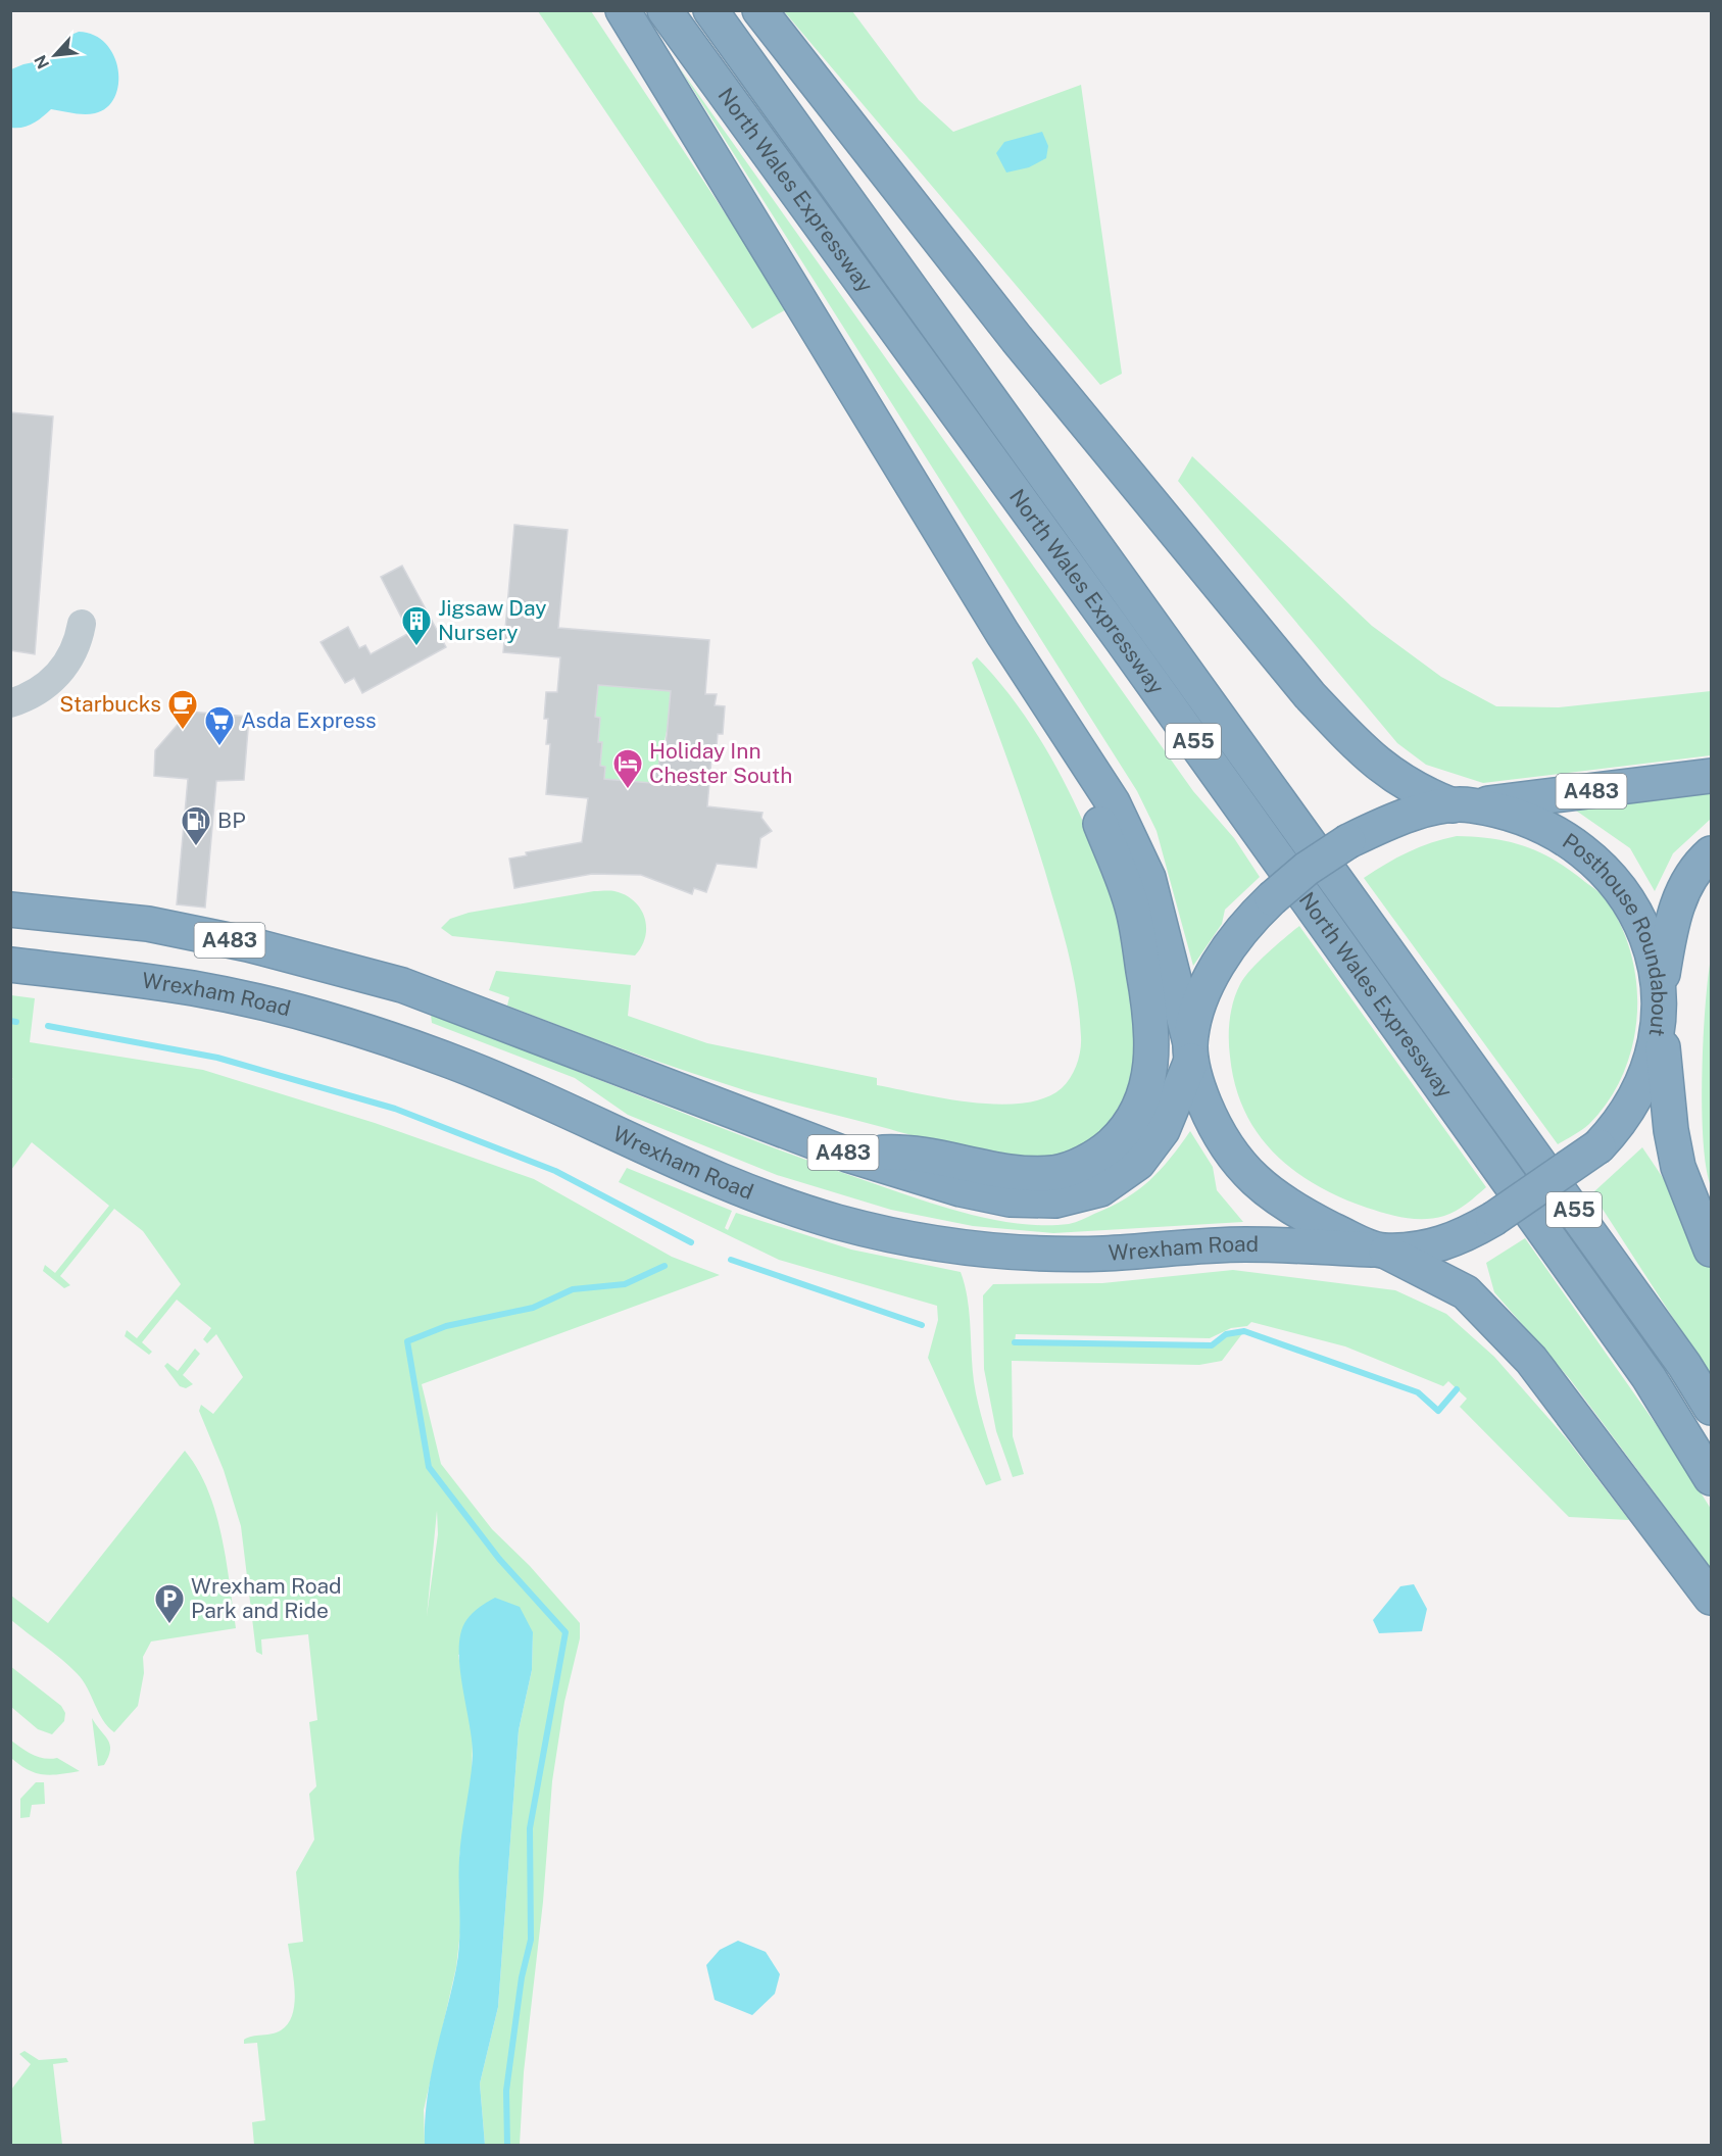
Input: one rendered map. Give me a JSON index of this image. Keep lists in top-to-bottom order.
{
  "streets": {
    "highway": [
      "North Wales Expressway",
      "A55",
      "A483",
      "Posthouse Roundabout",
      "Wrexham Road"
    ]
  },
  "crossings": [
    ["A483", "Posthouse Roundabout"],
    ["Posthouse Roundabout", "Wrexham Road"]
  ],
  "places": {
    "building": ["Jigsaw Day Nursery"],
    "cafe": ["Starbucks"],
    "supermarket": ["Asda Express"],
    "hotel": ["Holiday Inn Chester South"],
    "fuel station": ["BP"],
    "parking": ["Wrexham Road Park and Ride"]
  },
  "north": "bottom left"
}
